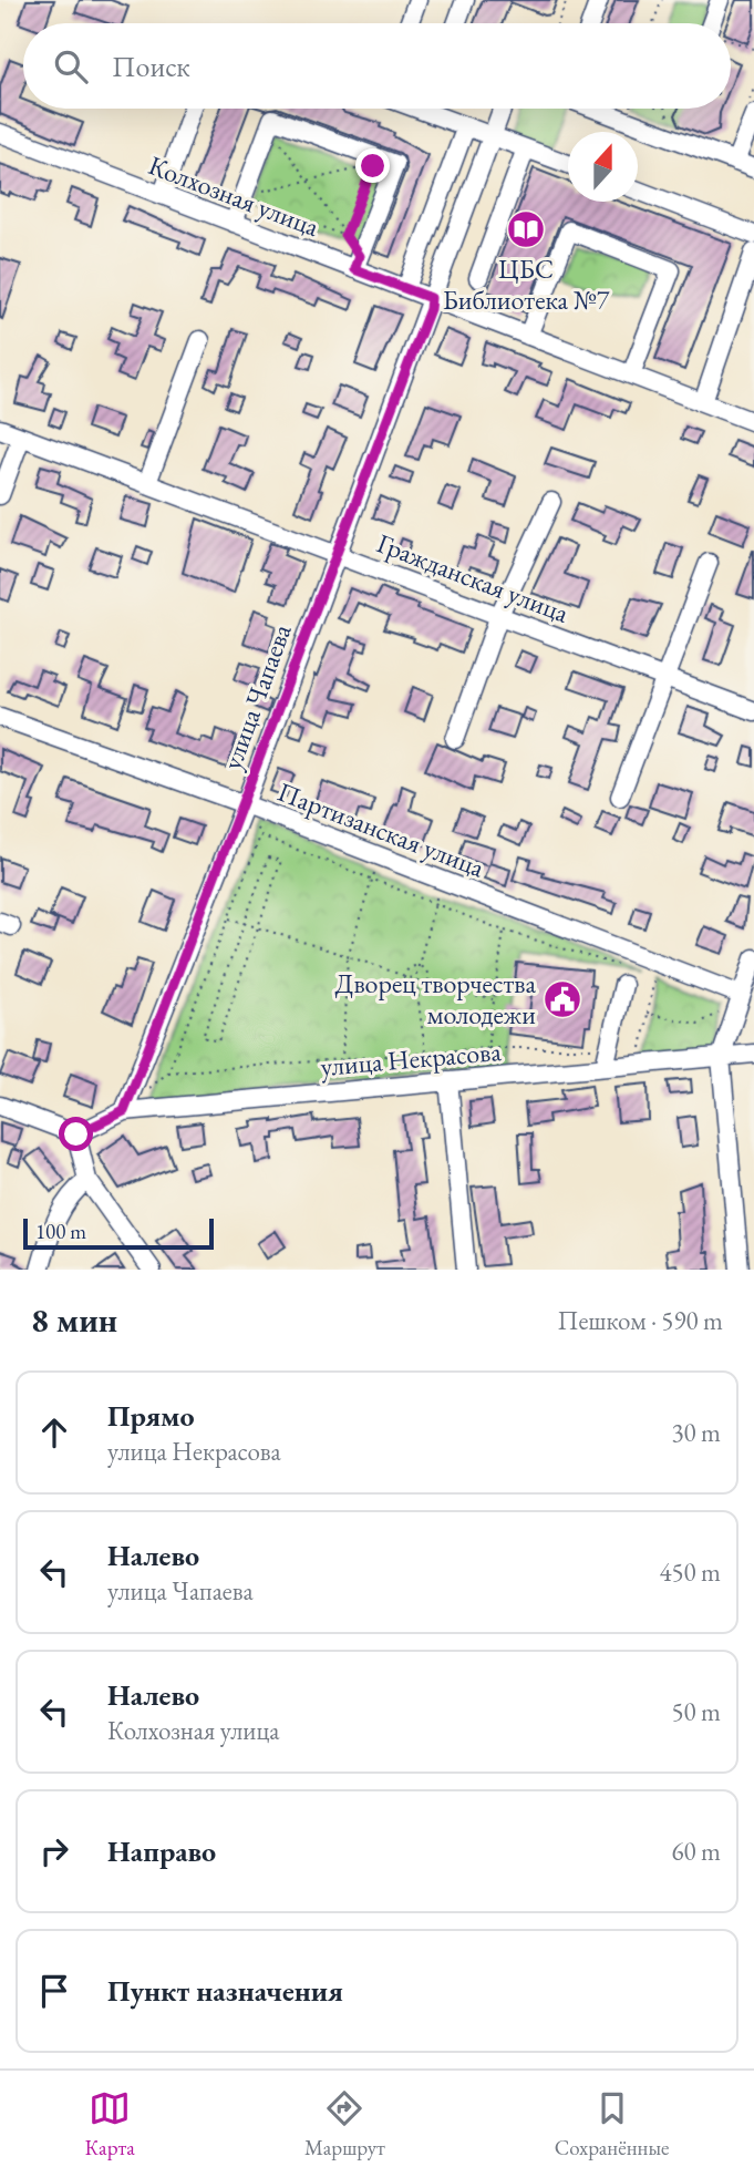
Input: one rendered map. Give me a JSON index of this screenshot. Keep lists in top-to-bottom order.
{
  "streets": {
    "street": [
      "Колхозная улица",
      "Гражданская улица",
      "улица Чапаева",
      "Партизанская улица",
      "улица Некрасова"
    ]
  },
  "crossings": [
    ["Колхозная улица", "улица Чапаева"],
    ["Гражданская улица", "улица Чапаева"],
    ["улица Чапаева", "Партизанская улица"],
    ["улица Чапаева", "улица Некрасова"]
  ],
  "places": {
    "library": ["ЦБС Библиотека №7"],
    "public building": ["Дворец творчества молодежи"]
  },
  "scale_bar": "100 m",
  "north": "top",
  "page": {
    "search": "Поиск",
    "scale": "100 m",
    "heading": ["8 мин", "Пешком · 590 m"],
    "list": [
      ["Прямо", "улица Некрасова", "30 m"],
      ["Налево", "улица Чапаева", "450 m"],
      ["Налево", "Колхозная улица", "50 m"],
      ["Направо", "60 m"],
      "Пункт назначения"
    ],
    "nav": ["Карта", "Маршрут", "Сохранённые"]
  }
}
